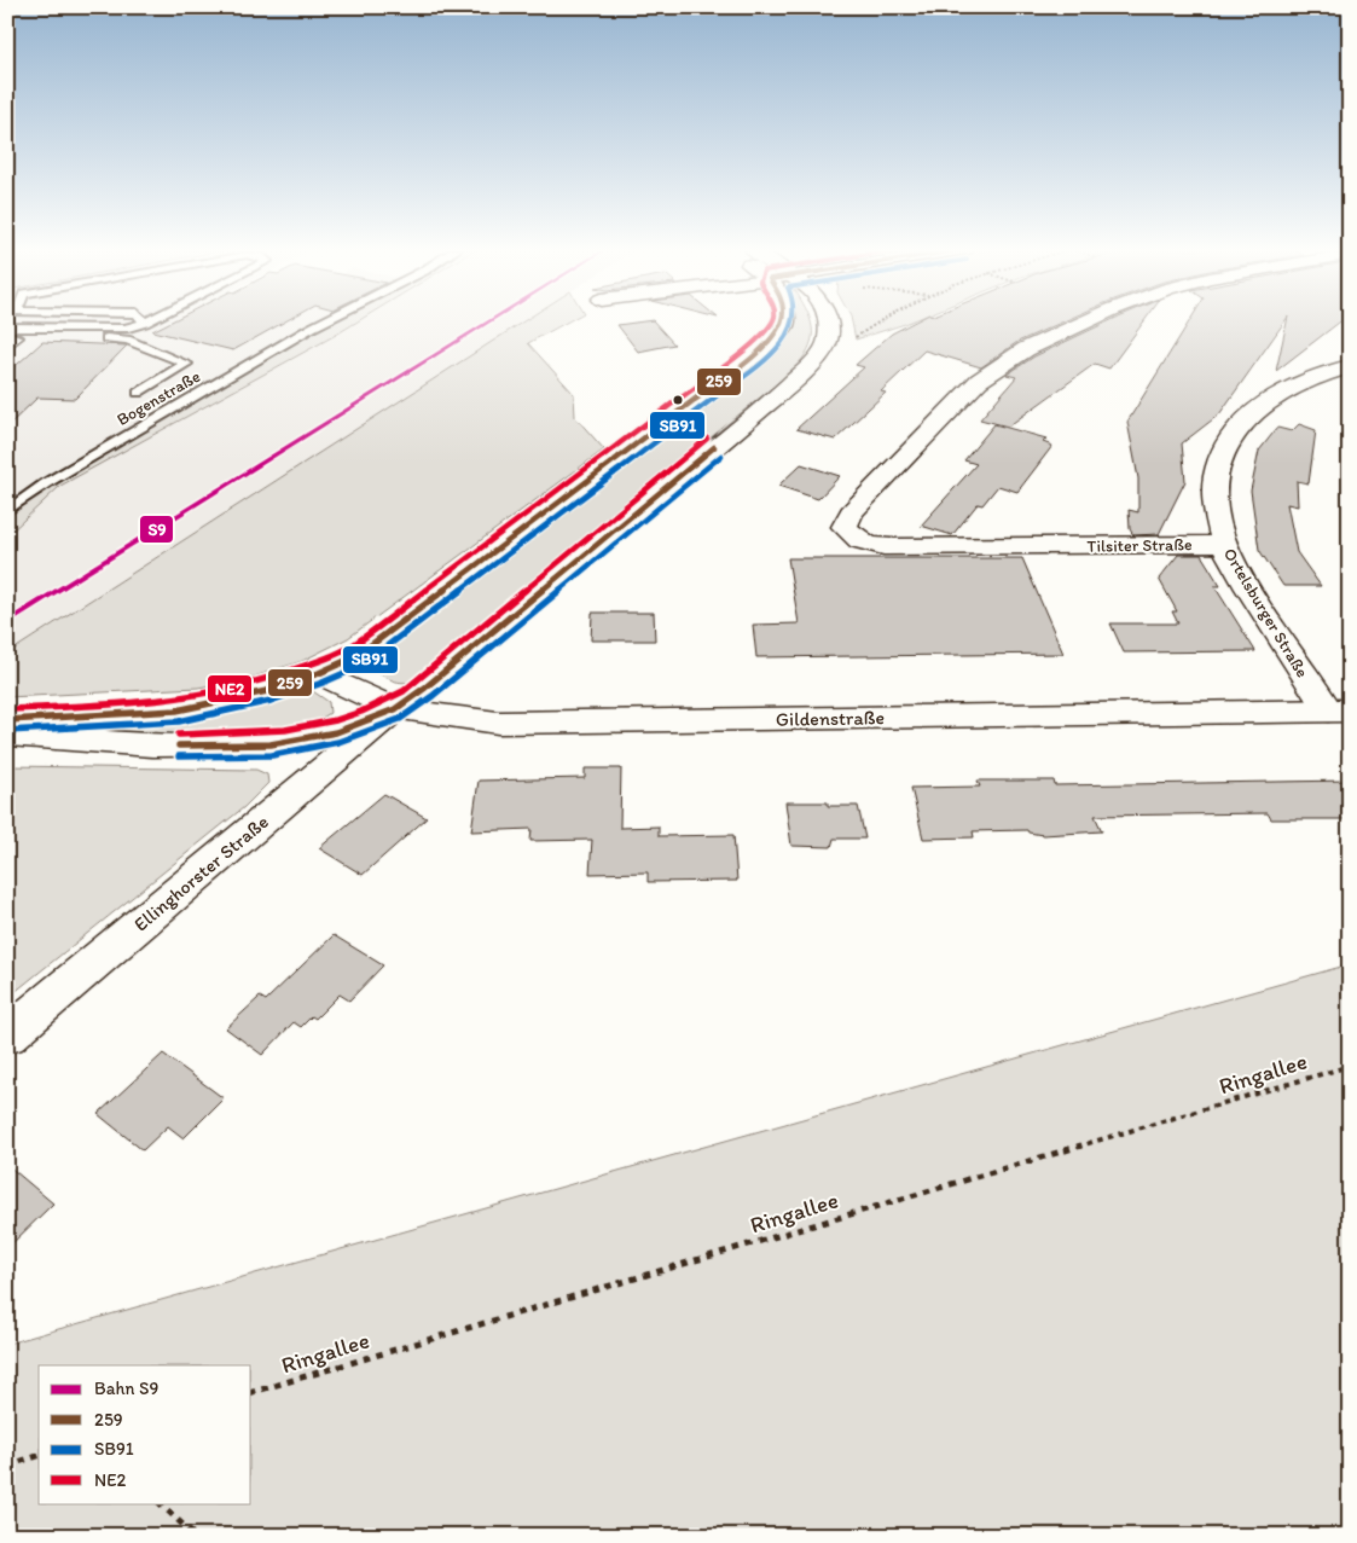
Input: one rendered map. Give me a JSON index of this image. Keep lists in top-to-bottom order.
{
  "streets": {
    "street": [
      "Tilsiter Straße",
      "Ortelsburger Straße",
      "Gildenstraße",
      "Ellinghorster Straße"
    ],
    "lane": ["Bogenstraße"],
    "path": ["Ringallee"]
  },
  "crossings": [
    ["Tilsiter Straße", "Ortelsburger Straße"],
    ["Ortelsburger Straße", "Gildenstraße"],
    ["Gildenstraße", "Ellinghorster Straße"]
  ],
  "lines": [
    "rail line S9",
    "transit line 259",
    "transit line SB91",
    "transit line NE2"
  ],
  "legend": [
    "Bahn S9",
    "259",
    "SB91",
    "NE2"
  ]
}
